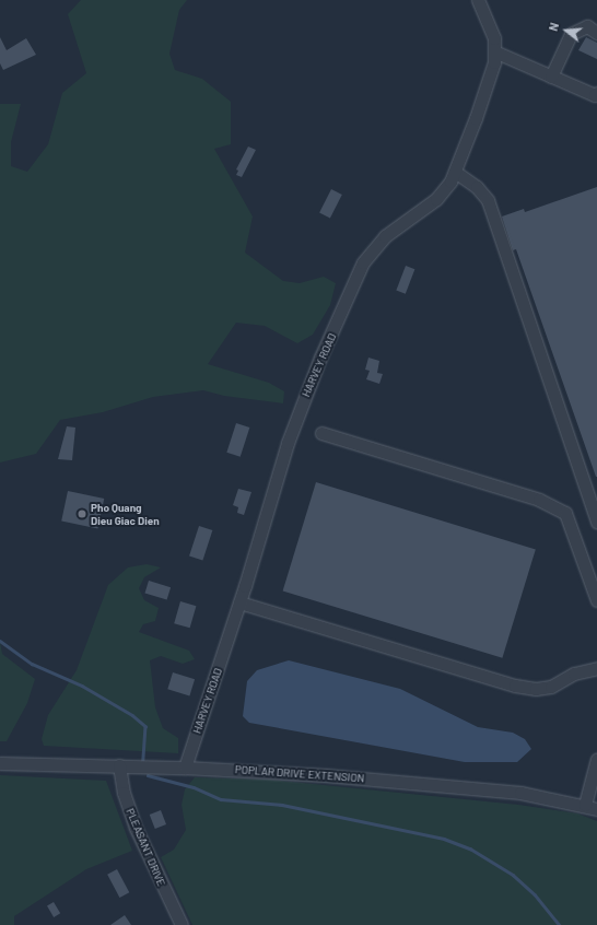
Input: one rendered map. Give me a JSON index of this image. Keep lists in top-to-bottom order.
{
  "streets": {
    "street": ["HARVEY ROAD", "POPLAR DRIVE EXTENSION", "PLEASANT DRIVE"]
  },
  "crossings": [
    ["HARVEY ROAD", "POPLAR DRIVE EXTENSION"],
    ["POPLAR DRIVE EXTENSION", "PLEASANT DRIVE"]
  ],
  "places": ["Pho Quang Dieu Giac Dien"],
  "north": "left"
}
